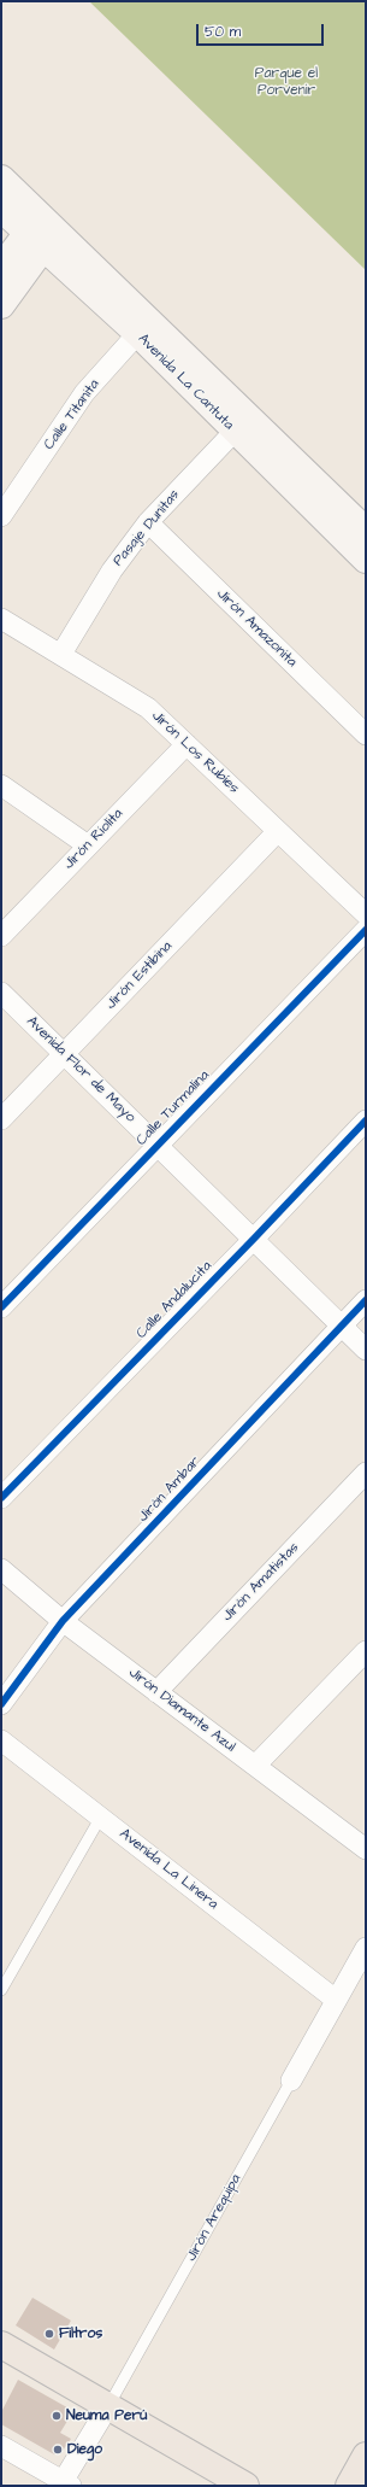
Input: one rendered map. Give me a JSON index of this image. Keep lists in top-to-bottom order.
{
  "streets": {
    "main road": ["Avenida La Cantuta"],
    "street": [
      "Calle Titanita",
      "Pasaje Dunitas",
      "Jirón Amazonita",
      "Jirón Los Rubíes",
      "Jirón Riolita",
      "Jirón Estibina",
      "Avenida Flor de Mayo",
      "Calle Turmalina",
      "Calle Andalucita",
      "Jirón Ambar",
      "Jirón Amatistas",
      "Jirón Diamante Azul",
      "Avenida La Linera",
      "Jirón Arequipa"
    ]
  },
  "crossings": [
    ["Avenida La Cantuta", "Calle Titanita"],
    ["Avenida La Cantuta", "Pasaje Dunitas"],
    ["Pasaje Dunitas", "Jirón Amazonita"],
    ["Pasaje Dunitas", "Jirón Los Rubíes"],
    ["Jirón Los Rubíes", "Jirón Riolita"],
    ["Jirón Los Rubíes", "Jirón Estibina"],
    ["Jirón Estibina", "Avenida Flor de Mayo"],
    ["Avenida Flor de Mayo", "Calle Turmalina"],
    ["Avenida Flor de Mayo", "Calle Andalucita"],
    ["Avenida Flor de Mayo", "Jirón Ambar"],
    ["Jirón Ambar", "Jirón Diamante Azul"],
    ["Jirón Amatistas", "Jirón Diamante Azul"],
    ["Avenida La Linera", "Jirón Arequipa"]
  ],
  "parks": ["Parque el Porvenir"],
  "places": ["Filtros", "Neuma Perú", "Diego"],
  "scale_bar": "50 m"
}
